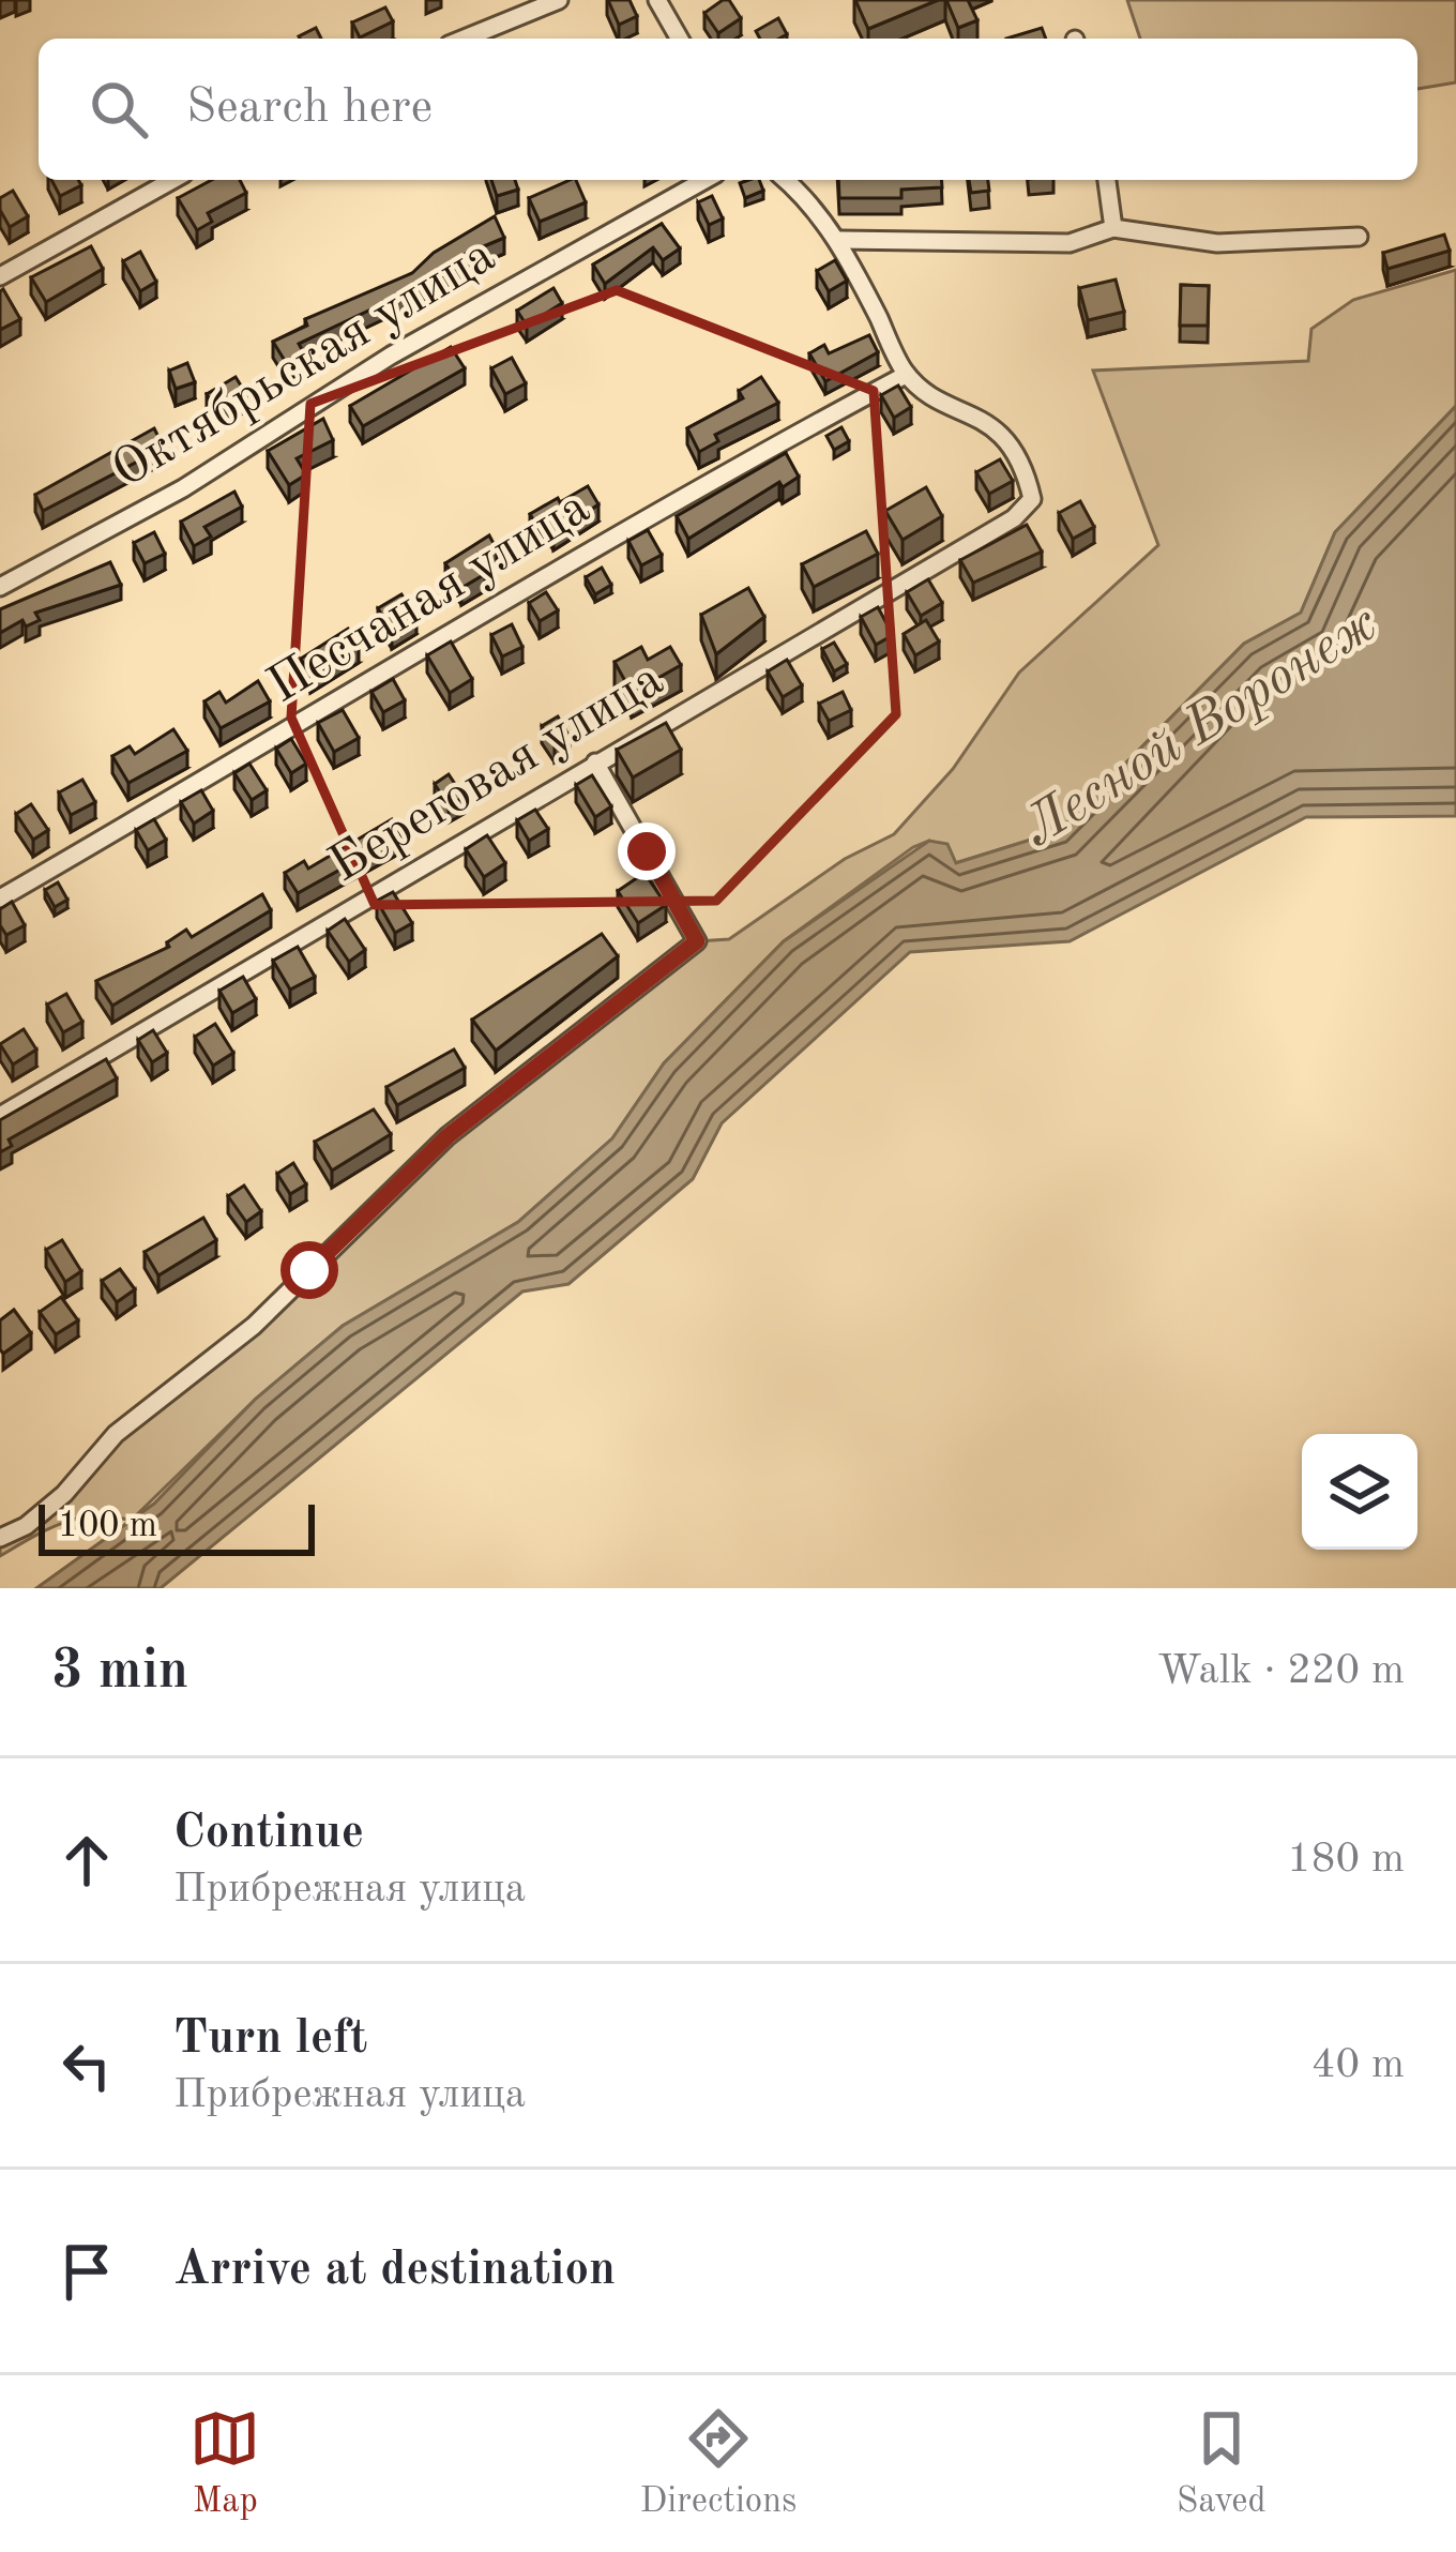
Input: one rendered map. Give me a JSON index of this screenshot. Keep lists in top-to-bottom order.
{
  "streets": {
    "street": ["Октябрьская улица", "Песчаная улица", "Береговая улица"]
  },
  "crossings": [
    ["Песчаная улица", "Береговая улица"]
  ],
  "water": ["Лесной Воронеж"],
  "scale_bar": "100 m",
  "page": {
    "search": "Search here",
    "scale": "100 m",
    "heading": ["3 min", "Walk · 220 m"],
    "list": [
      ["Continue", "Прибрежная улица", "180 m"],
      ["Turn left", "Прибрежная улица", "40 m"],
      "Arrive at destination"
    ],
    "nav": ["Map", "Directions", "Saved"]
  }
}
